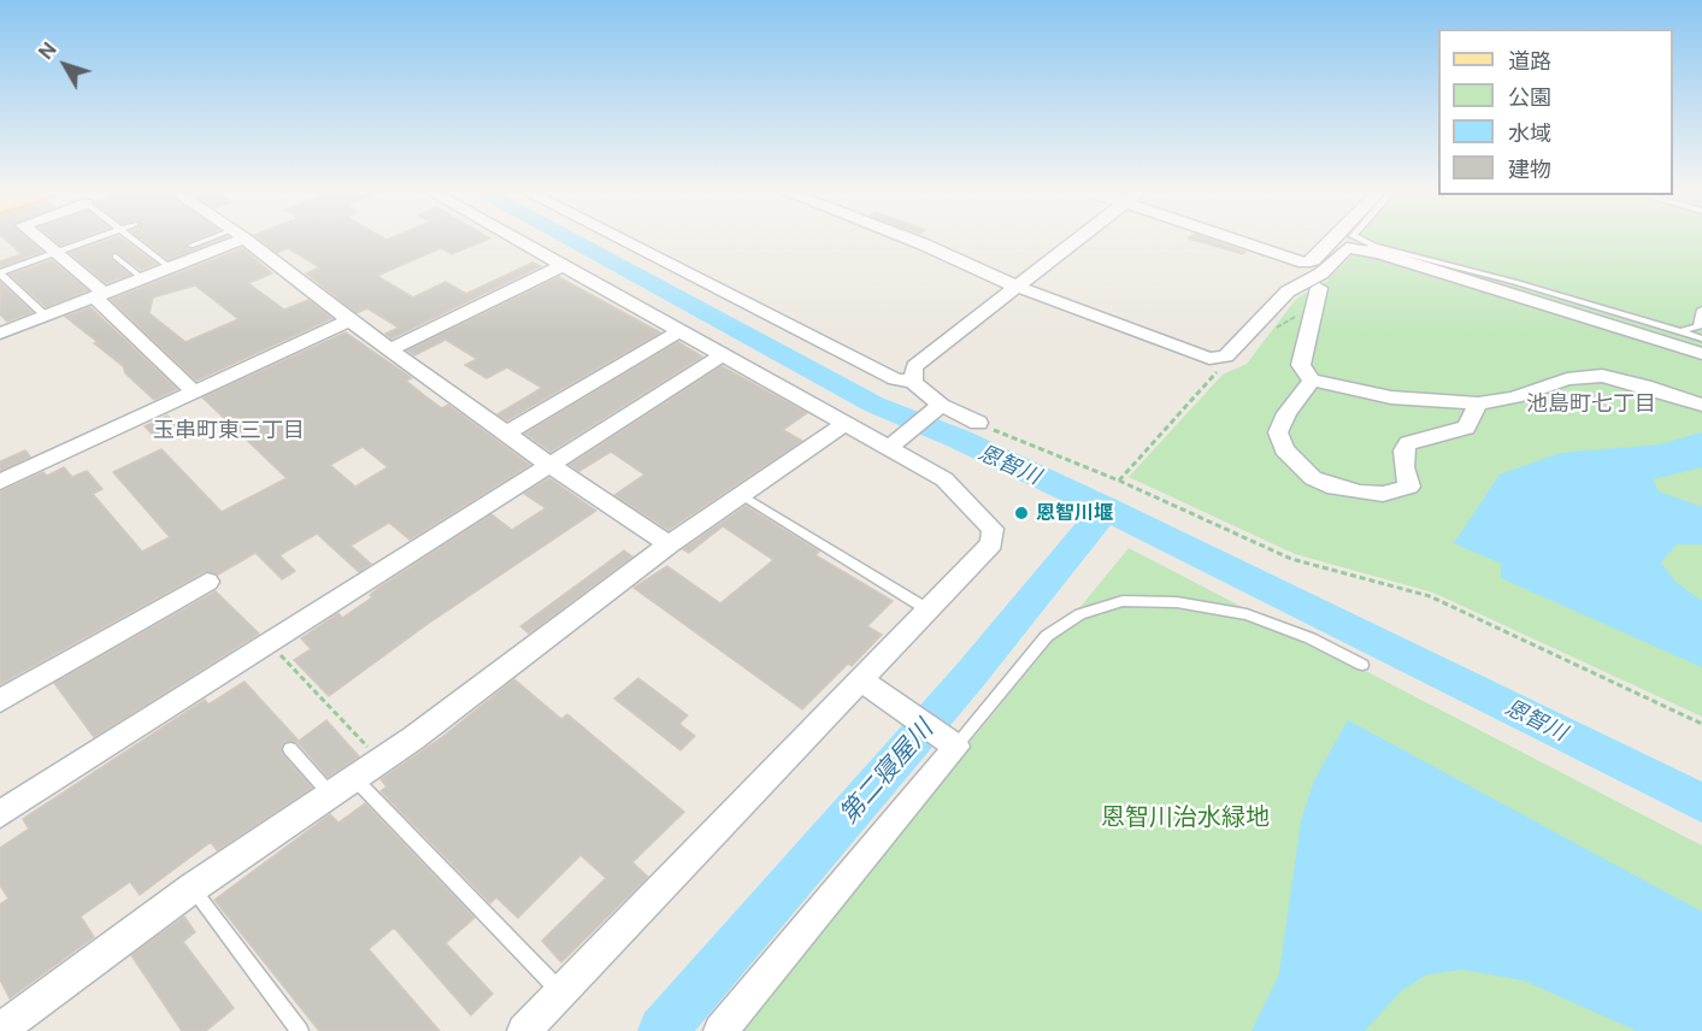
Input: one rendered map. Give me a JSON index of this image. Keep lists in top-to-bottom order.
{
  "districts": ["池島町七丁目", "玉串町東三丁目"],
  "water": ["恩智川", "第二寝屋川"],
  "parks": ["恩智川治水緑地"],
  "places": ["恩智川堰"],
  "legend": [
    "道路",
    "公園",
    "水域",
    "建物"
  ],
  "north": "top left"
}
